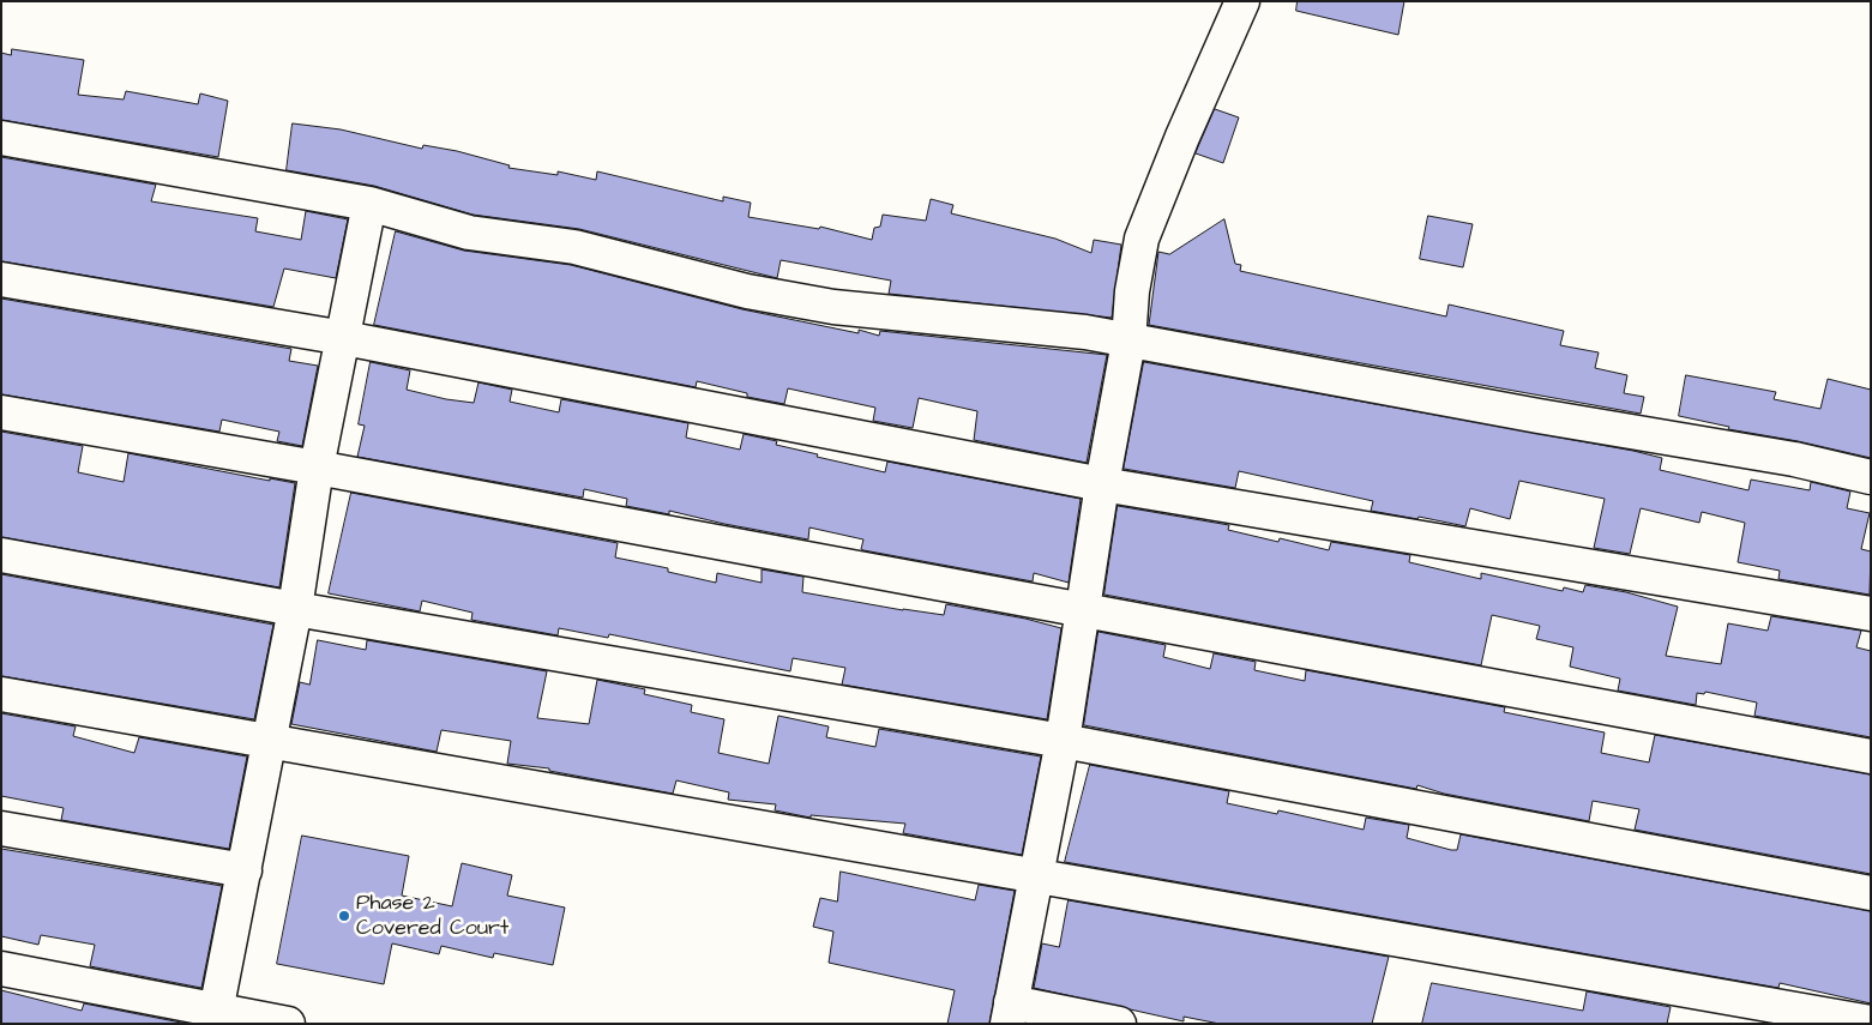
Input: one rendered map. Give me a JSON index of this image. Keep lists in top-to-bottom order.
{
  "places": ["Phase 2 Covered Court"]
}
